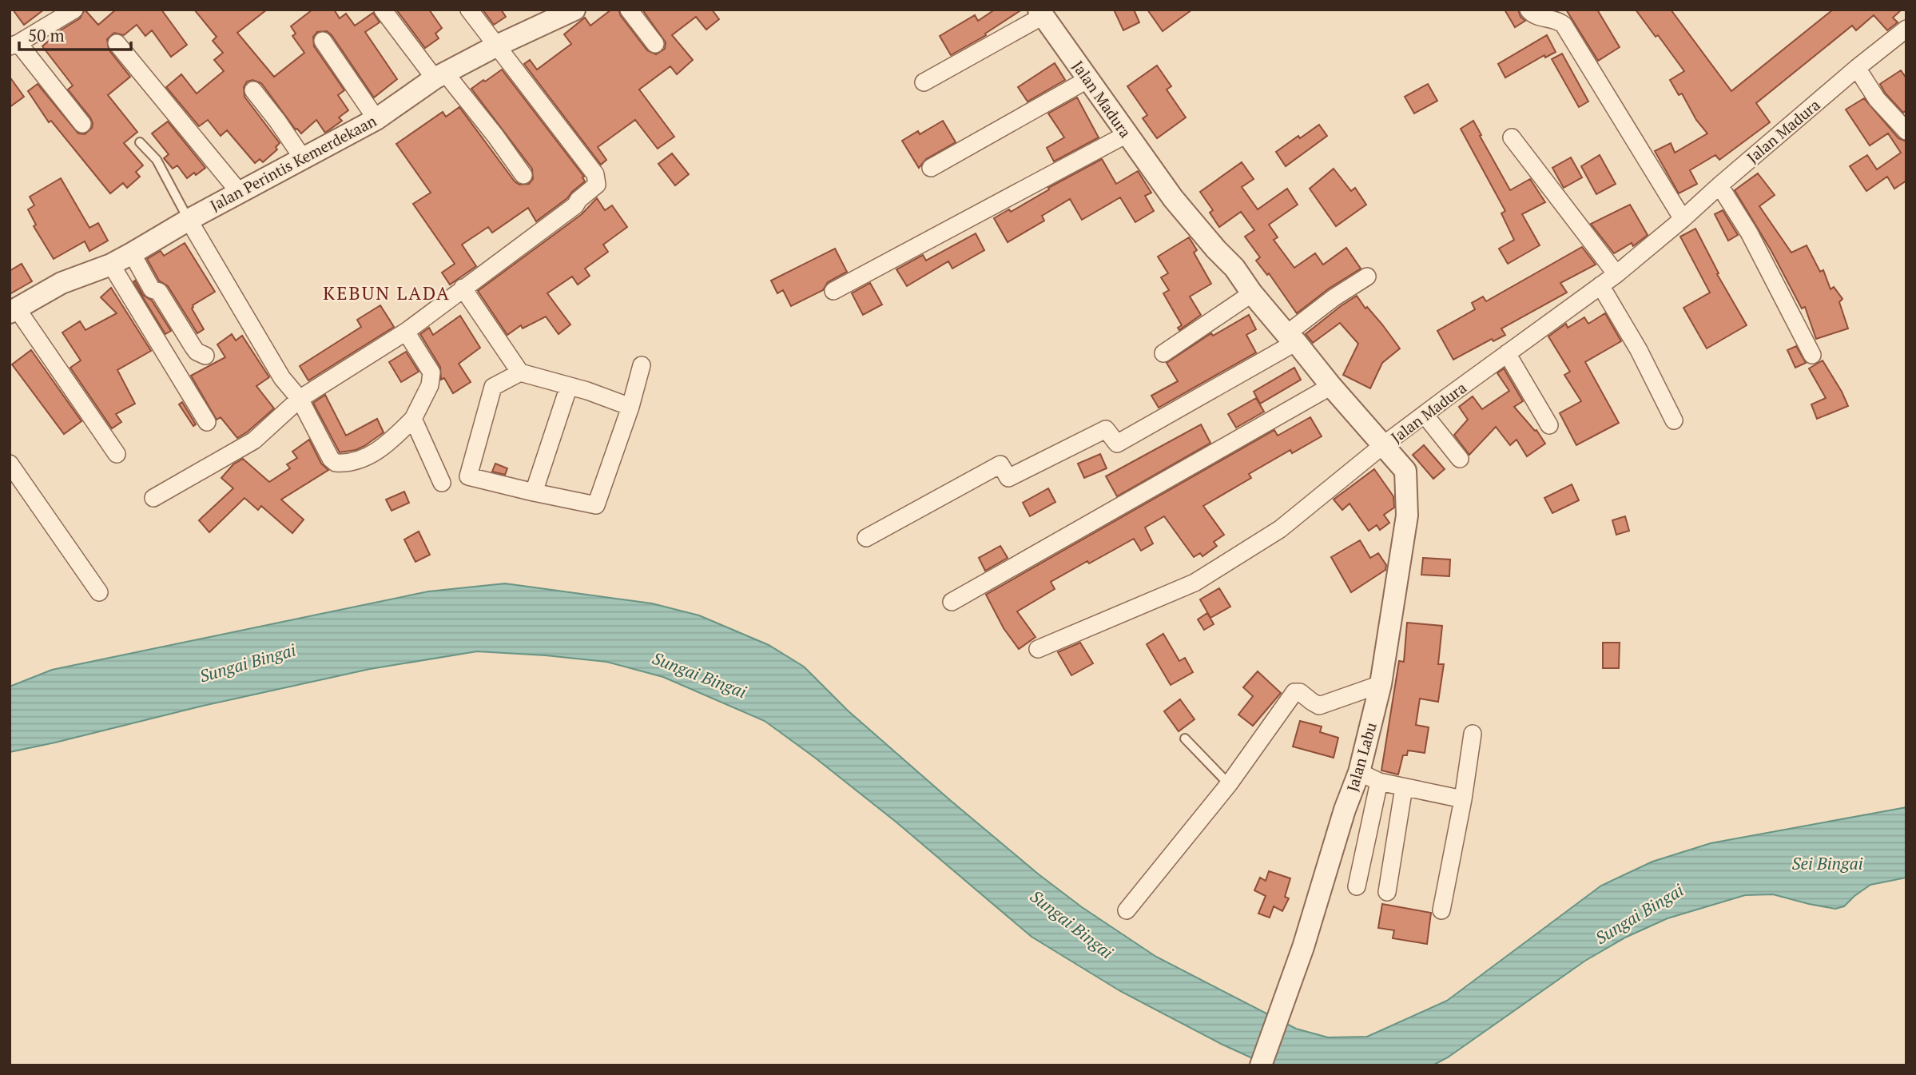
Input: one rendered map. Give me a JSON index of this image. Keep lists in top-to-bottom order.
{
  "streets": {
    "street": ["Jalan Madura", "Jalan Perintis Kemerdekaan", "Jalan Labu"]
  },
  "crossings": [
    ["Jalan Madura", "Jalan Labu"]
  ],
  "districts": ["KEBUN LADA"],
  "water": ["Sungai Bingai", "Sei Bingai"],
  "scale_bar": "50 m"
}
